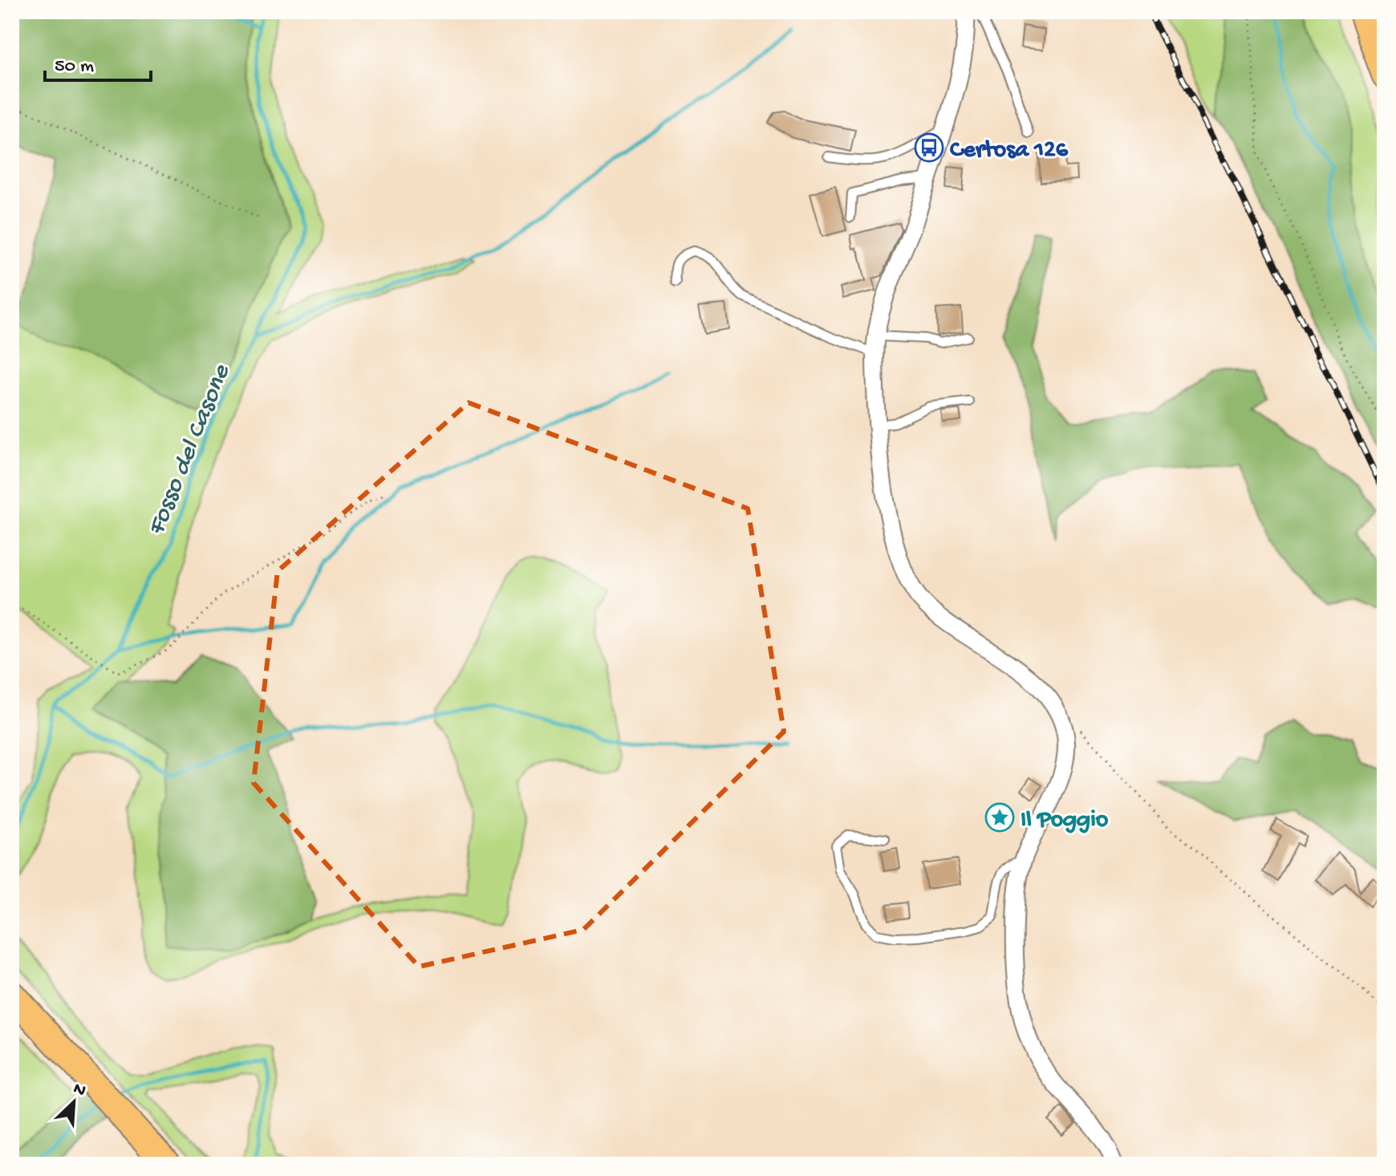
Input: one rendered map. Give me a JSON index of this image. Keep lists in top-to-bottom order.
{
  "water": ["Fosso del Casone"],
  "places": {
    "bus stop": ["Certosa 126"],
    "place": ["Il Poggio"]
  },
  "scale_bar": "50 m",
  "north": "top right"
}
